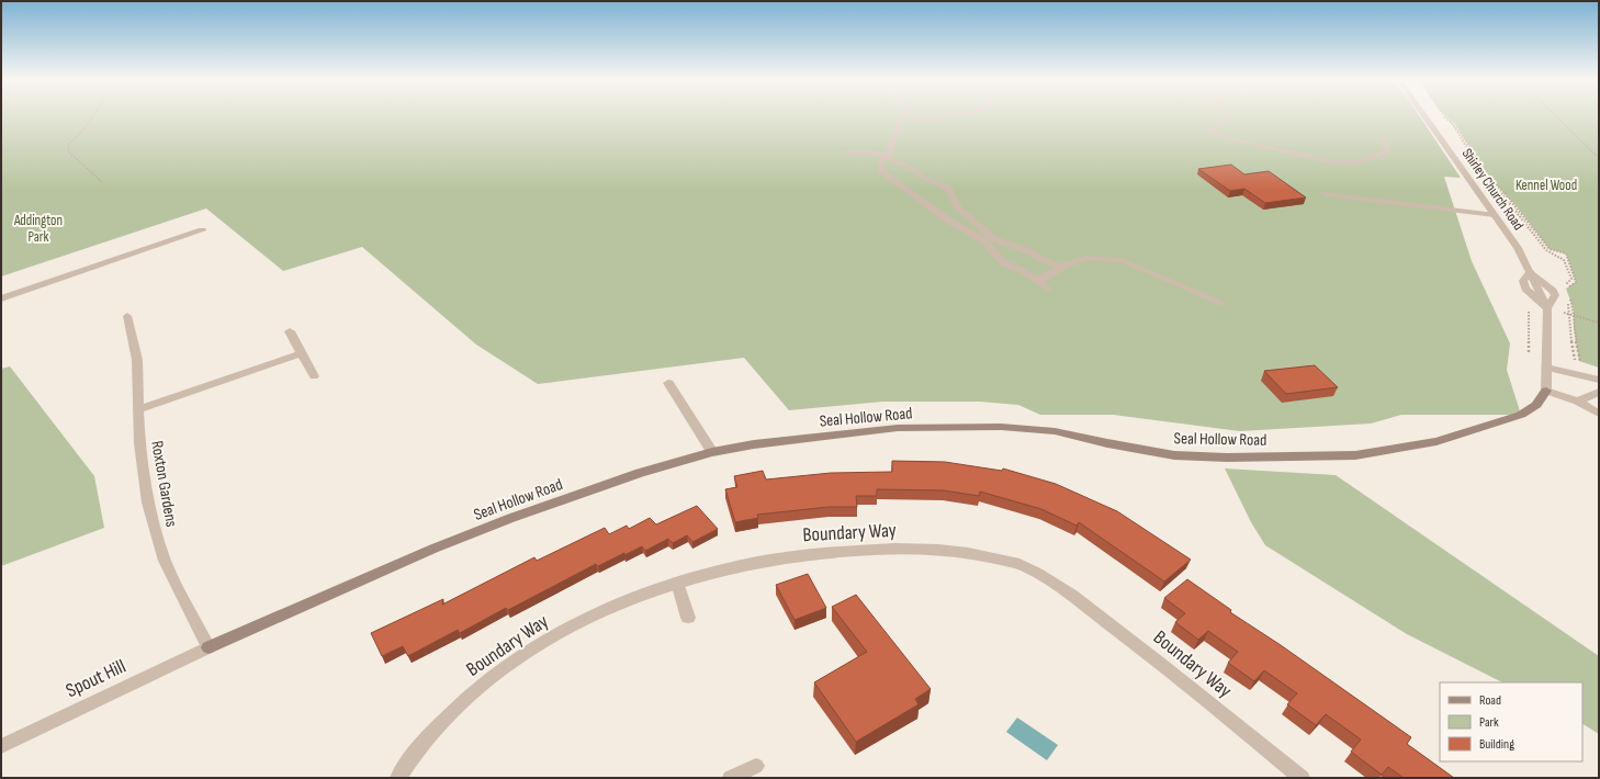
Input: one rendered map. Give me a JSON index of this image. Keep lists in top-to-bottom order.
{
  "streets": {
    "main road": ["Seal Hollow Road"],
    "street": [
      "Shirley Church Road",
      "Roxton Gardens",
      "Boundary Way",
      "Spout Hill"
    ]
  },
  "crossings": [
    ["Shirley Church Road", "Seal Hollow Road"],
    ["Seal Hollow Road", "Roxton Gardens"],
    ["Seal Hollow Road", "Spout Hill"],
    ["Roxton Gardens", "Spout Hill"]
  ],
  "parks": ["Kennel Wood", "Addington Park"],
  "legend": ["Road", "Park", "Building"]
}
